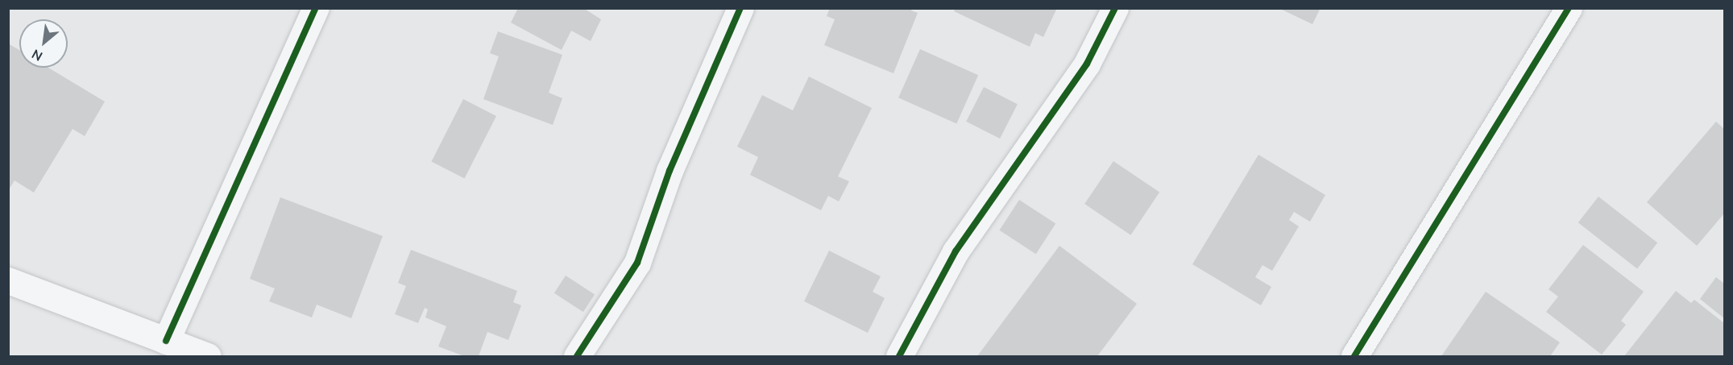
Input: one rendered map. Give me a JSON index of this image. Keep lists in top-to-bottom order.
{
  "north": "bottom left"
}
